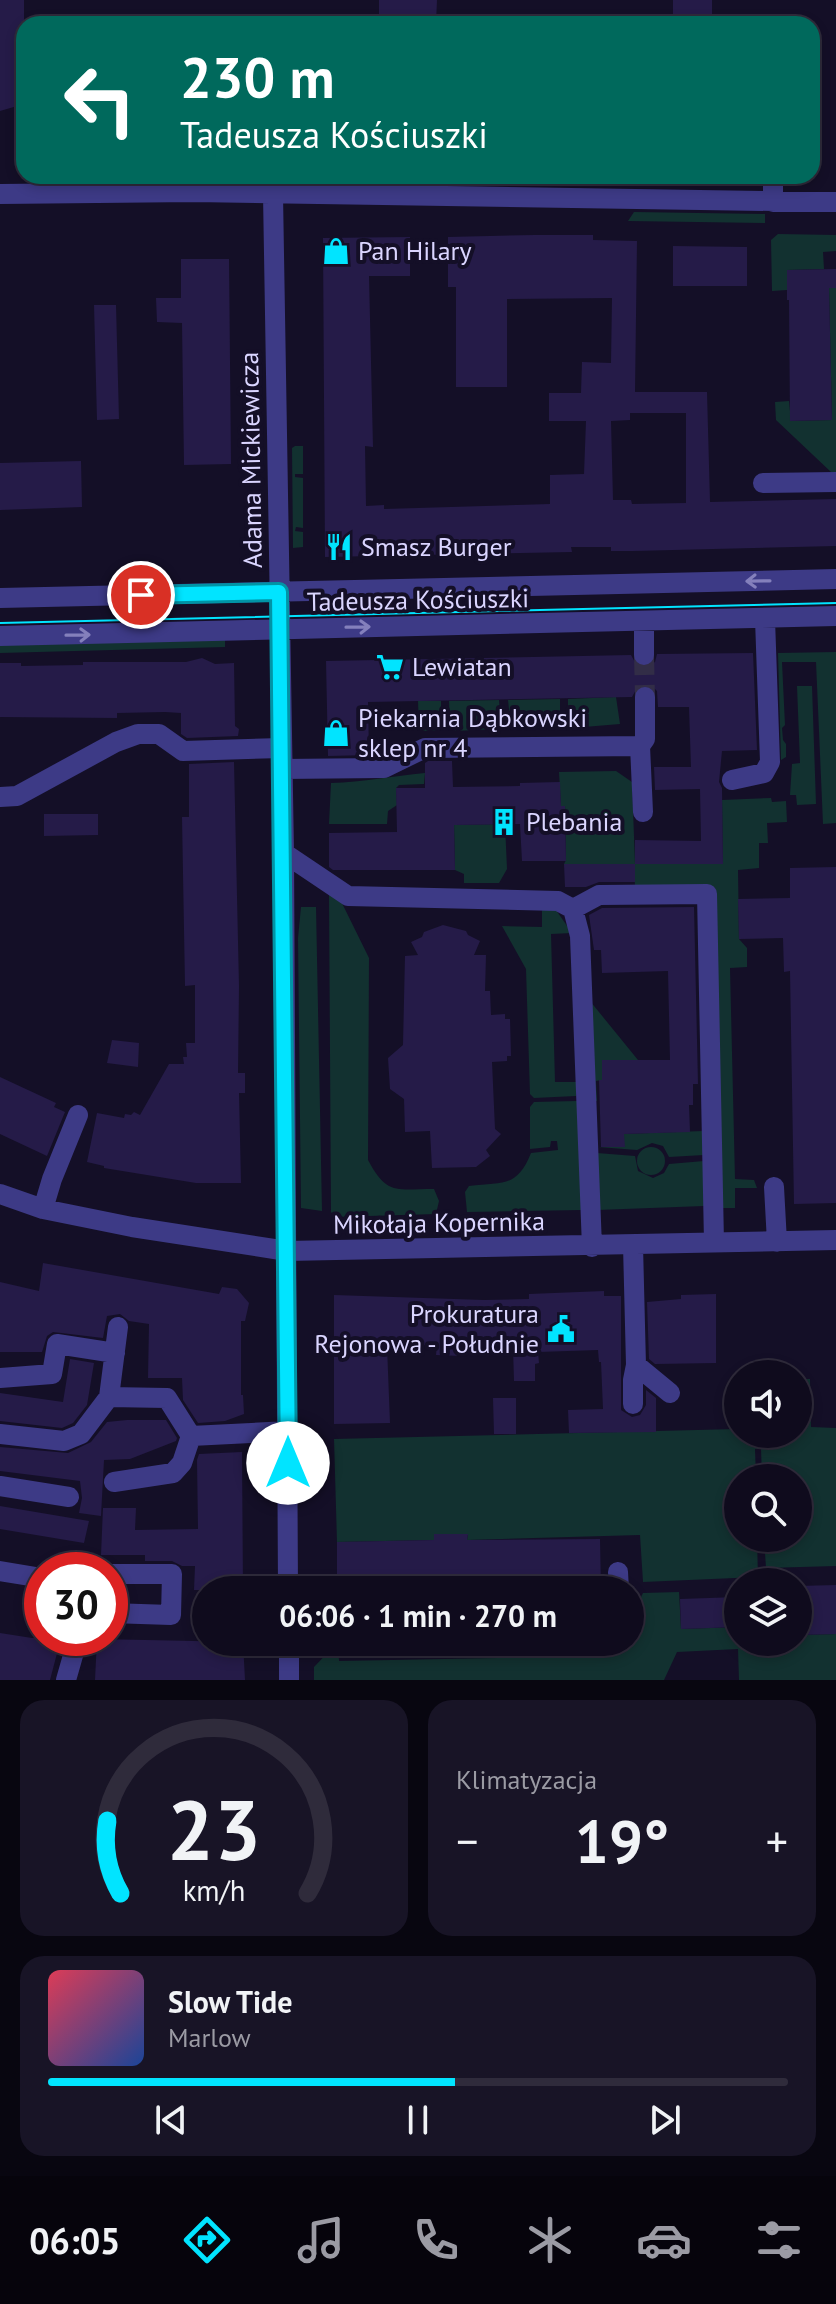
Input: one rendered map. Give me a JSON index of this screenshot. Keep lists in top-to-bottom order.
{
  "streets": {
    "street": ["Adama Mickiewicza", "Tadeusza Kościuszki", "Mikołaja Kopernika"]
  },
  "crossings": [
    ["Adama Mickiewicza", "Tadeusza Kościuszki"],
    ["Adama Mickiewicza", "Mikołaja Kopernika"]
  ],
  "places": {
    "shop": ["Pan Hilary", "Piekarnia Dąbkowski sklep nr 4"],
    "restaurant": ["Smasz Burger"],
    "supermarket": ["Lewiatan"],
    "building": ["Plebania"],
    "public building": ["Prokuratura Rejonowa - Południe"]
  },
  "page": {
    "turn": ["230 m", "Tadeusza Kościuszki"],
    "limit": "30",
    "trip": "06:06 · 1 min · 270 m",
    "tile": "Klimatyzacja",
    "heat": ["−", "19°", "+"],
    "song": ["Slow Tide", "Marlow"],
    "tabs": "06:05",
    "gauge": ["23", "km/h"]
  }
}
